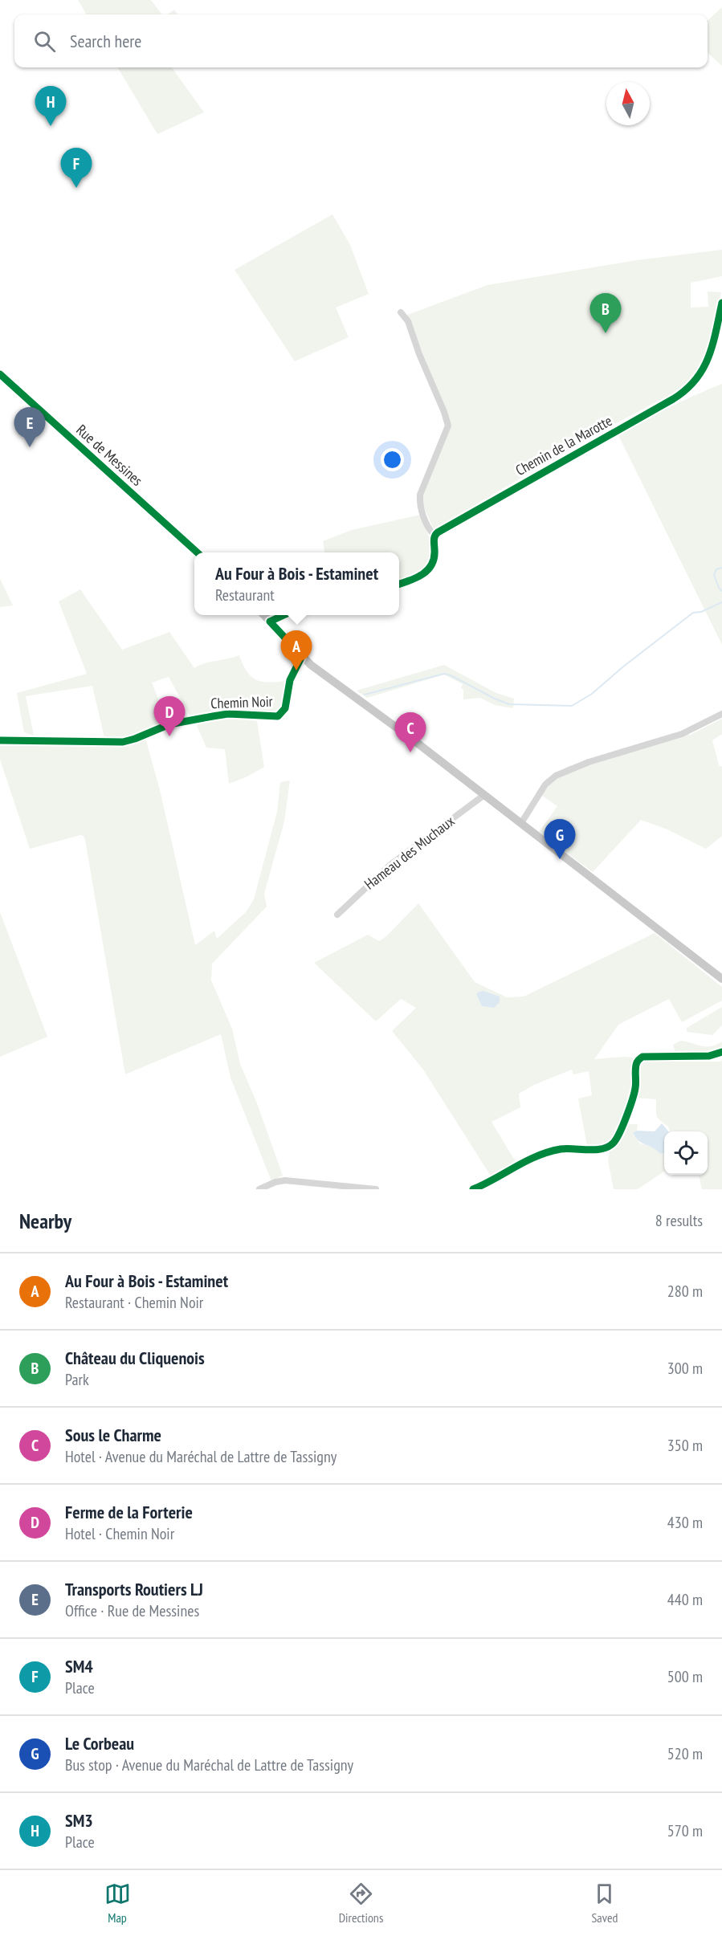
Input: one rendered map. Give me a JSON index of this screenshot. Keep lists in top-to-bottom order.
{
  "streets": {
    "main road": ["Rue de Messines"],
    "street": ["Chemin de la Marotte", "Chemin Noir", "Hameau des Muchaux"]
  },
  "north": "top",
  "page": {
    "search": "Search here",
    "pins": [
      "H",
      "F",
      "B",
      "E",
      "A",
      "D",
      "C",
      "G"
    ],
    "popup": ["Au Four à Bois - Estaminet", "Restaurant"],
    "heading": ["Nearby", "8 results"],
    "list": [
      {
        "mark": "A",
        "name": "Au Four à Bois - Estaminet",
        "note": "Restaurant · Chemin Noir",
        "value": "280 m"
      },
      {
        "mark": "B",
        "name": "Château du Cliquenois",
        "note": "Park",
        "value": "300 m"
      },
      {
        "mark": "C",
        "name": "Sous le Charme",
        "note": "Hotel · Avenue du Maréchal de Lattre de Tassigny",
        "value": "350 m"
      },
      {
        "mark": "D",
        "name": "Ferme de la Forterie",
        "note": "Hotel · Chemin Noir",
        "value": "430 m"
      },
      {
        "mark": "E",
        "name": "Transports Routiers LJ",
        "note": "Office · Rue de Messines",
        "value": "440 m"
      },
      {
        "mark": "F",
        "name": "SM4",
        "note": "Place",
        "value": "500 m"
      },
      {
        "mark": "G",
        "name": "Le Corbeau",
        "note": "Bus stop · Avenue du Maréchal de Lattre de Tassigny",
        "value": "520 m"
      },
      {
        "mark": "H",
        "name": "SM3",
        "note": "Place",
        "value": "570 m"
      }
    ],
    "nav": ["Map", "Directions", "Saved"]
  }
}
